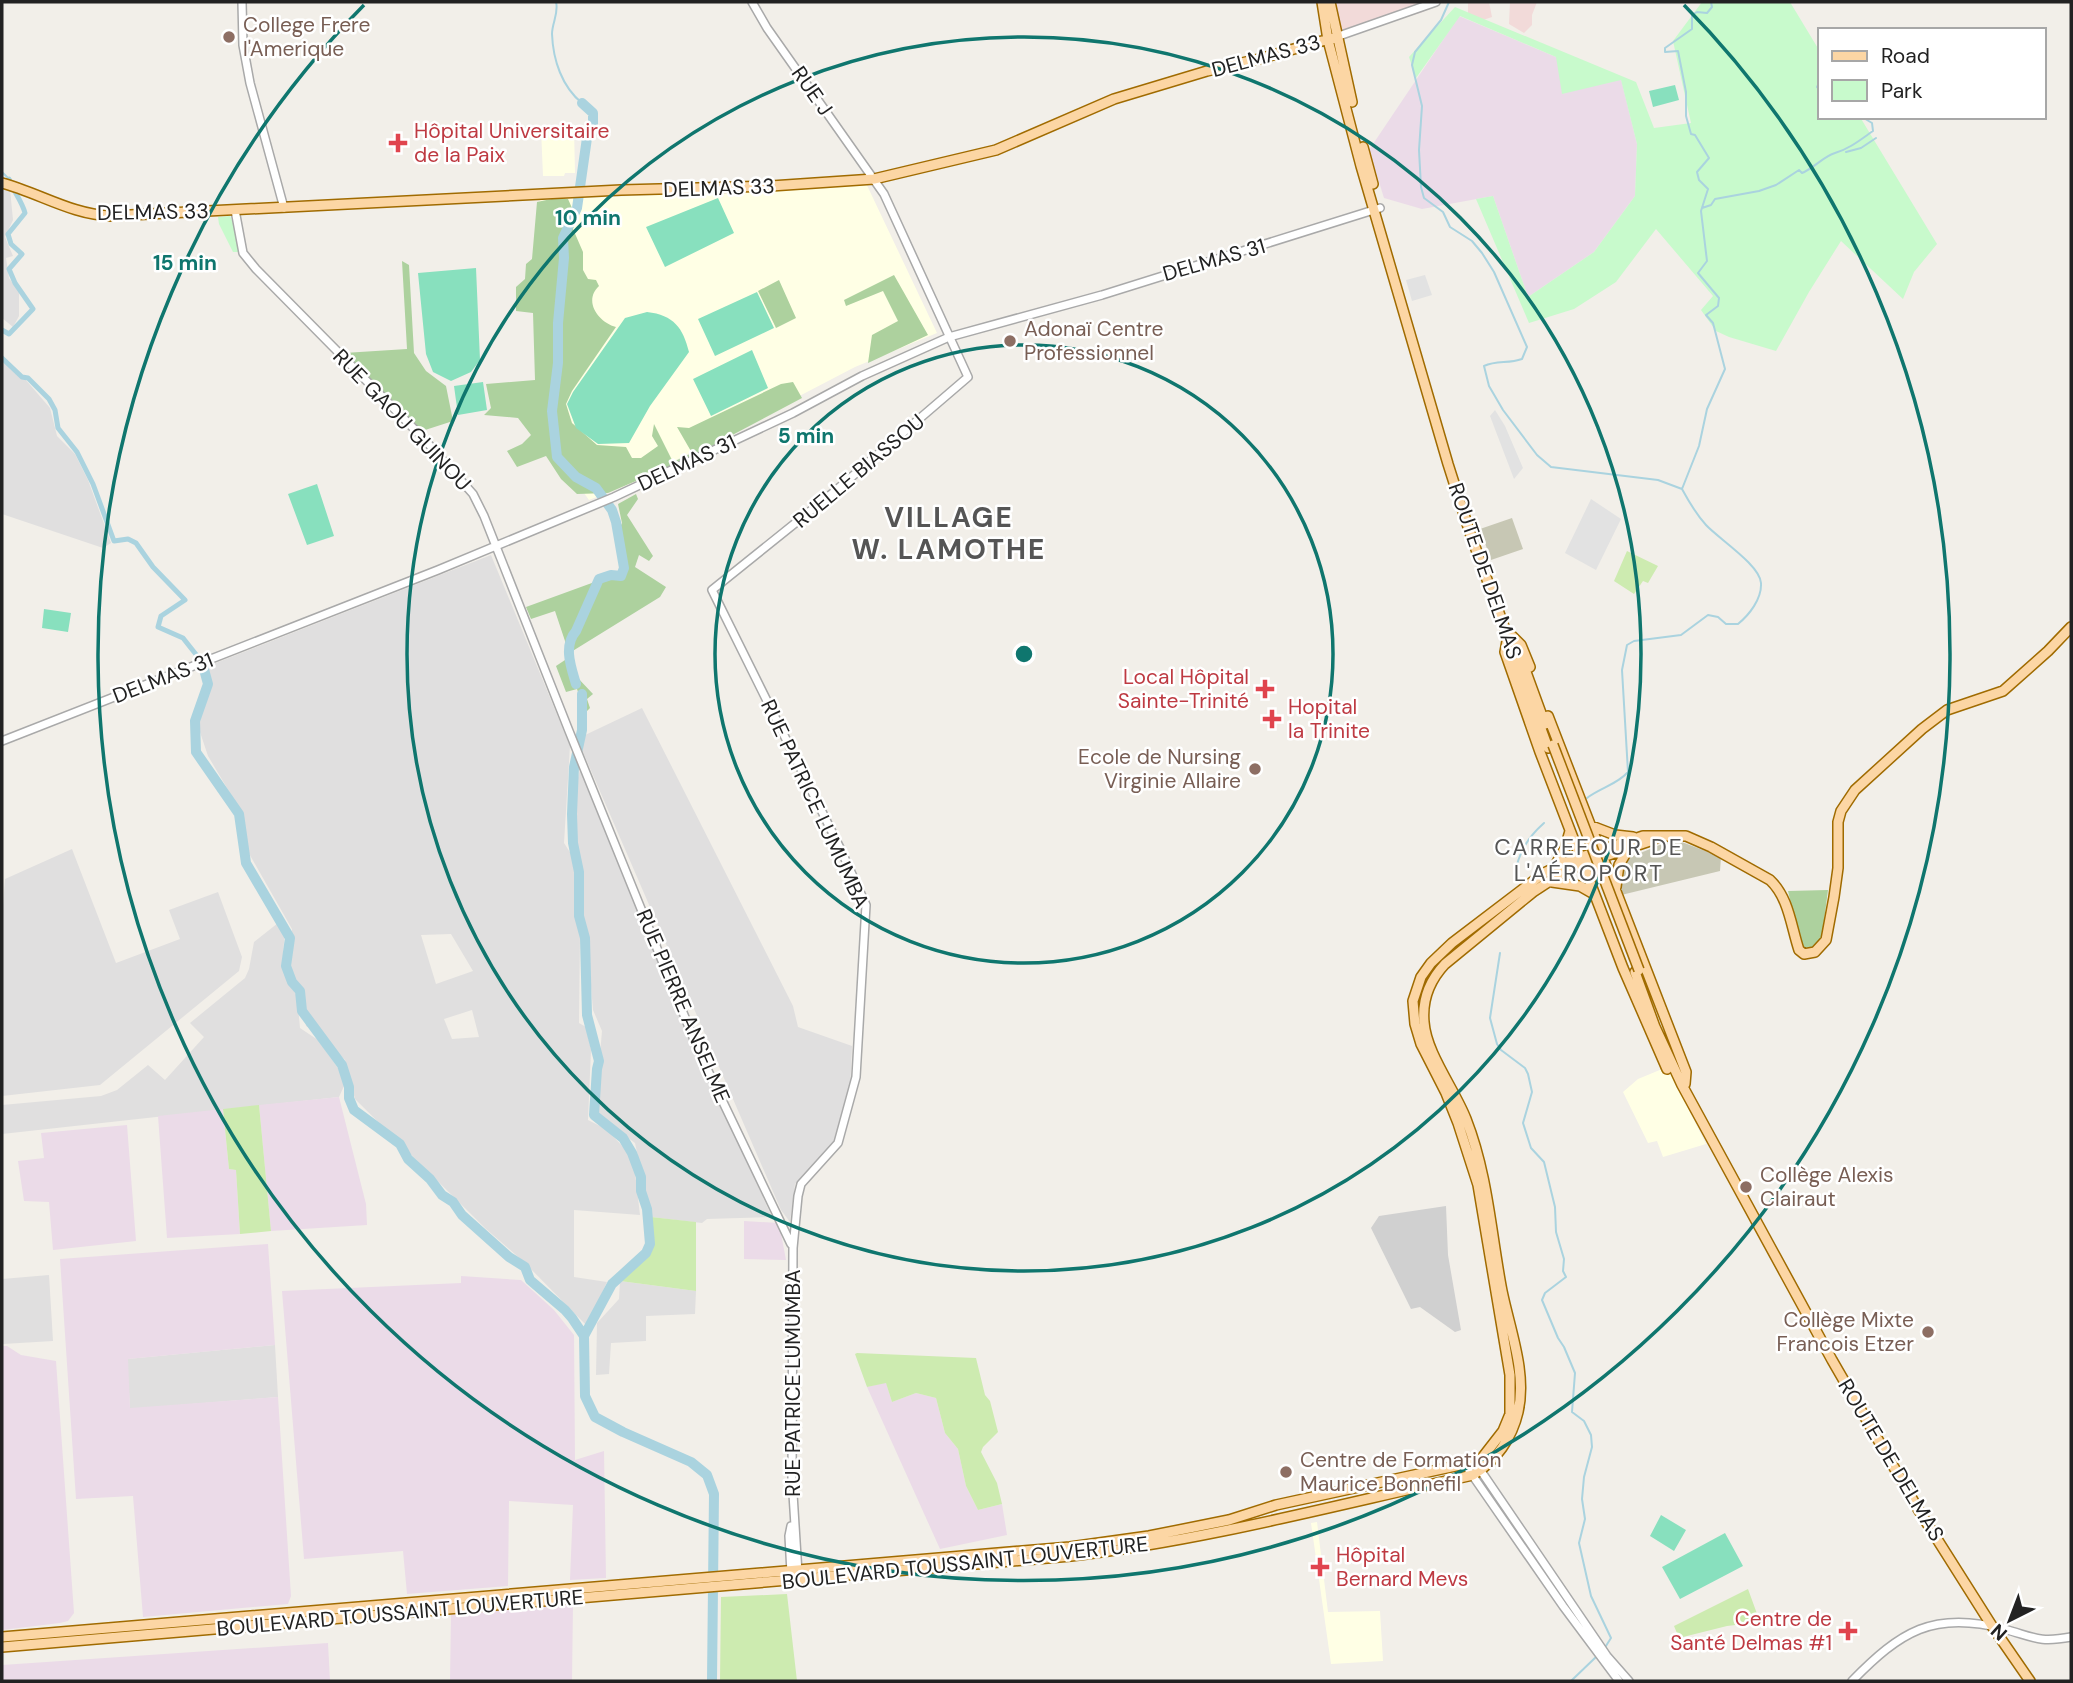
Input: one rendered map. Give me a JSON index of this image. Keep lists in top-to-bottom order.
{
  "streets": {
    "main road": ["DELMAS 33", "ROUTE DE DELMAS", "BOULEVARD TOUSSAINT LOUVERTURE"],
    "street": [
      "RUE J",
      "DELMAS 31",
      "RUE GAOU GUINOU",
      "RUELLE BIASSOU",
      "RUE PATRICE LUMUMBA",
      "RUE PIERRE ANSELME"
    ]
  },
  "crossings": [
    ["DELMAS 33", "RUE J"],
    ["DELMAS 33", "RUE GAOU GUINOU"],
    ["DELMAS 33", "ROUTE DE DELMAS"],
    ["RUE J", "DELMAS 31"],
    ["RUE J", "RUELLE BIASSOU"],
    ["DELMAS 31", "RUE GAOU GUINOU"],
    ["DELMAS 31", "RUELLE BIASSOU"],
    ["DELMAS 31", "ROUTE DE DELMAS"],
    ["RUE GAOU GUINOU", "RUE PIERRE ANSELME"],
    ["RUELLE BIASSOU", "RUE PATRICE LUMUMBA"],
    ["RUE PATRICE LUMUMBA", "RUE PIERRE ANSELME"],
    ["RUE PATRICE LUMUMBA", "BOULEVARD TOUSSAINT LOUVERTURE"]
  ],
  "districts": ["VILLAGE W. LAMOTHE", "CARREFOUR DE L'AÉROPORT"],
  "places": {
    "other": [
      "College Frere l'Amerique",
      "Adonaï Centre Professionnel",
      "Ecole de Nursing Virginie Allaire",
      "Collège Alexis Clairaut",
      "Collège Mixte Francois Etzer",
      "Centre de Formation Maurice Bonnefil"
    ],
    "health": [
      "Hôpital Universitaire de la Paix",
      "Local Hôpital Sainte-Trinité",
      "Hopital la Trinite",
      "Hôpital Bernard Mevs",
      "Centre de Santé Delmas #1"
    ]
  },
  "legend": ["Road", "Park"],
  "north": "bottom left",
  "rings": ["10 min", "15 min", "5 min"]
}
